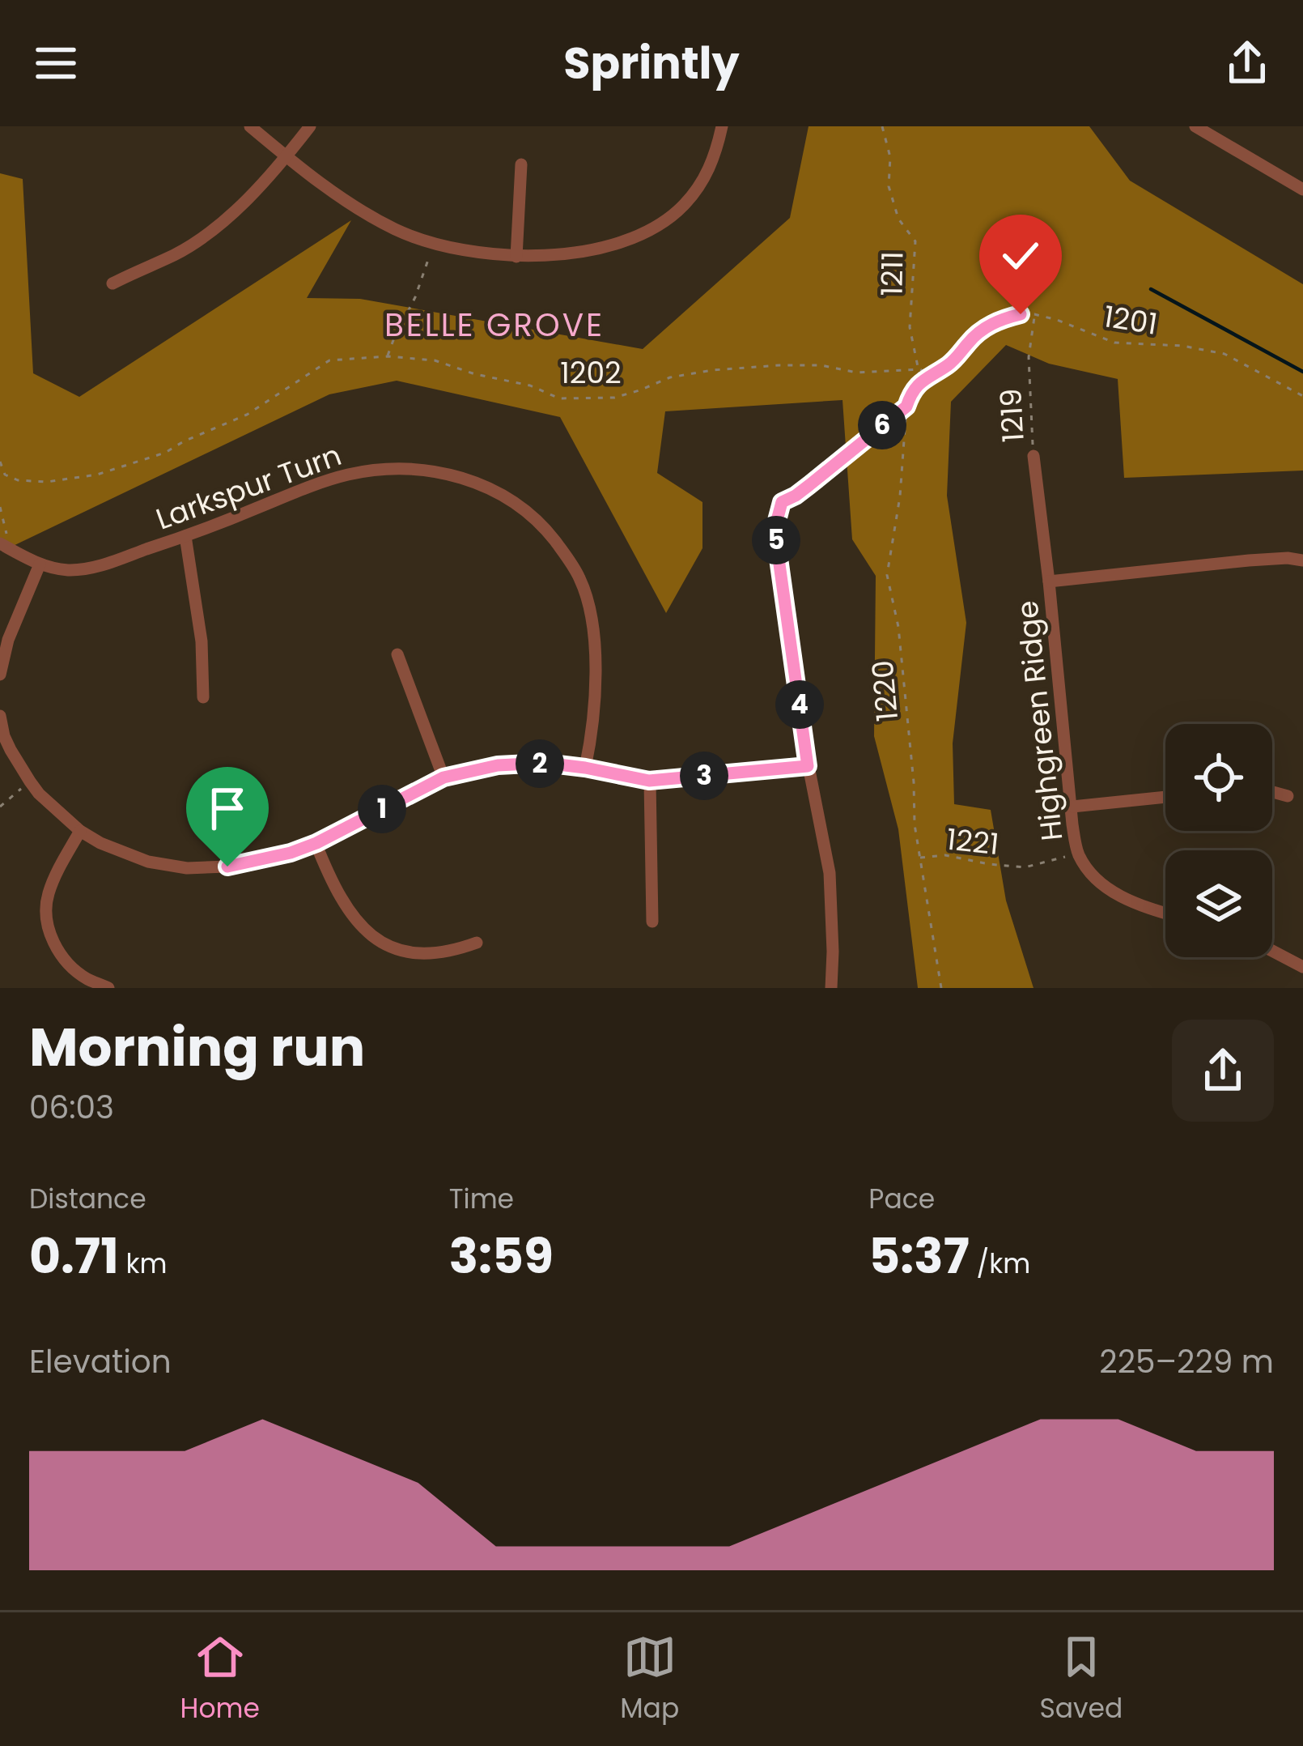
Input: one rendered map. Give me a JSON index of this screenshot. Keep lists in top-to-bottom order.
{
  "streets": {
    "street": ["Larkspur Turn", "Highgreen Ridge"],
    "path": [
      "1211",
      "1201",
      "1202",
      "1219",
      "1220",
      "1221"
    ]
  },
  "crossings": [
    ["1211", "1202"],
    ["1211", "1220"],
    ["1201", "1219"],
    ["1219", "Highgreen Ridge"],
    ["1220", "1221"],
    ["Highgreen Ridge", "1221"]
  ],
  "districts": ["BELLE GROVE"],
  "page": {
    "header": "Sprintly",
    "pins": [
      "6",
      "5",
      "4",
      "2",
      "3",
      "1"
    ],
    "heading": ["Morning run", "06:03"],
    "stats": [
      ["Distance", "0.71 km"],
      ["Time", "3:59"],
      ["Pace", "5:37 /km"]
    ],
    "chart": ["Elevation", "225–229 m"],
    "tabs": ["Home", "Map", "Saved"]
  }
}
